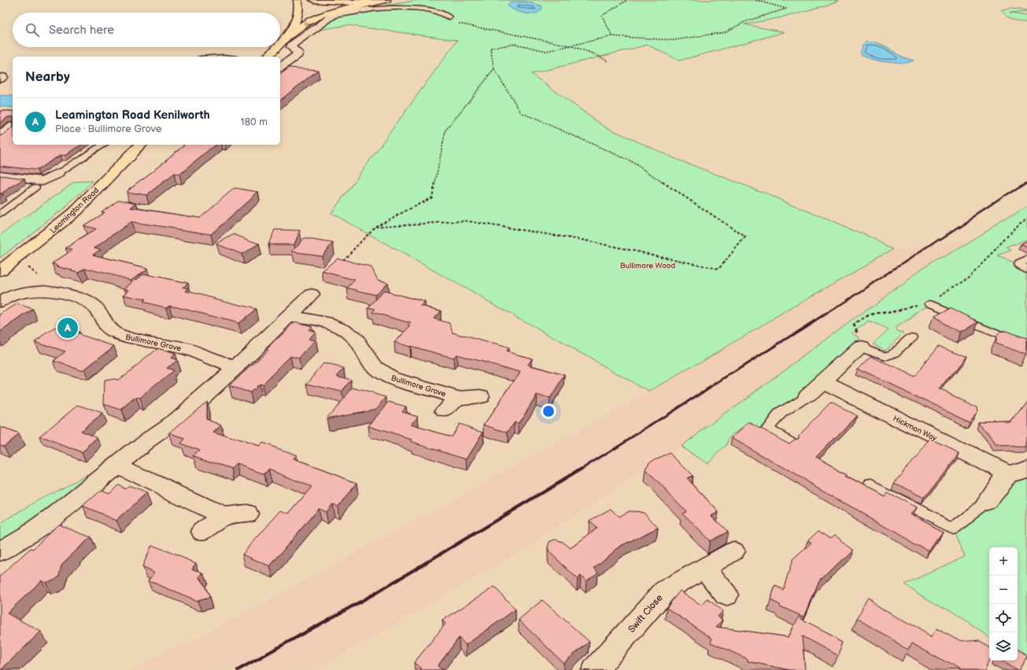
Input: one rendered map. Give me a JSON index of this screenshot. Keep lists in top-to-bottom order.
{
  "streets": {
    "main road": ["Leamington Road"],
    "street": ["Bullimore Grove", "Hickman Way", "Swift Close"]
  },
  "parks": ["Bullimore Wood"],
  "page": {
    "search": "Search here",
    "heading": "Nearby",
    "list": [
      {
        "mark": "A",
        "name": "Leamington Road Kenilworth",
        "note": "Place · Bullimore Grove",
        "value": "180 m"
      }
    ],
    "pins": "A",
    "map_buttons": ["+", "−"]
  }
}
